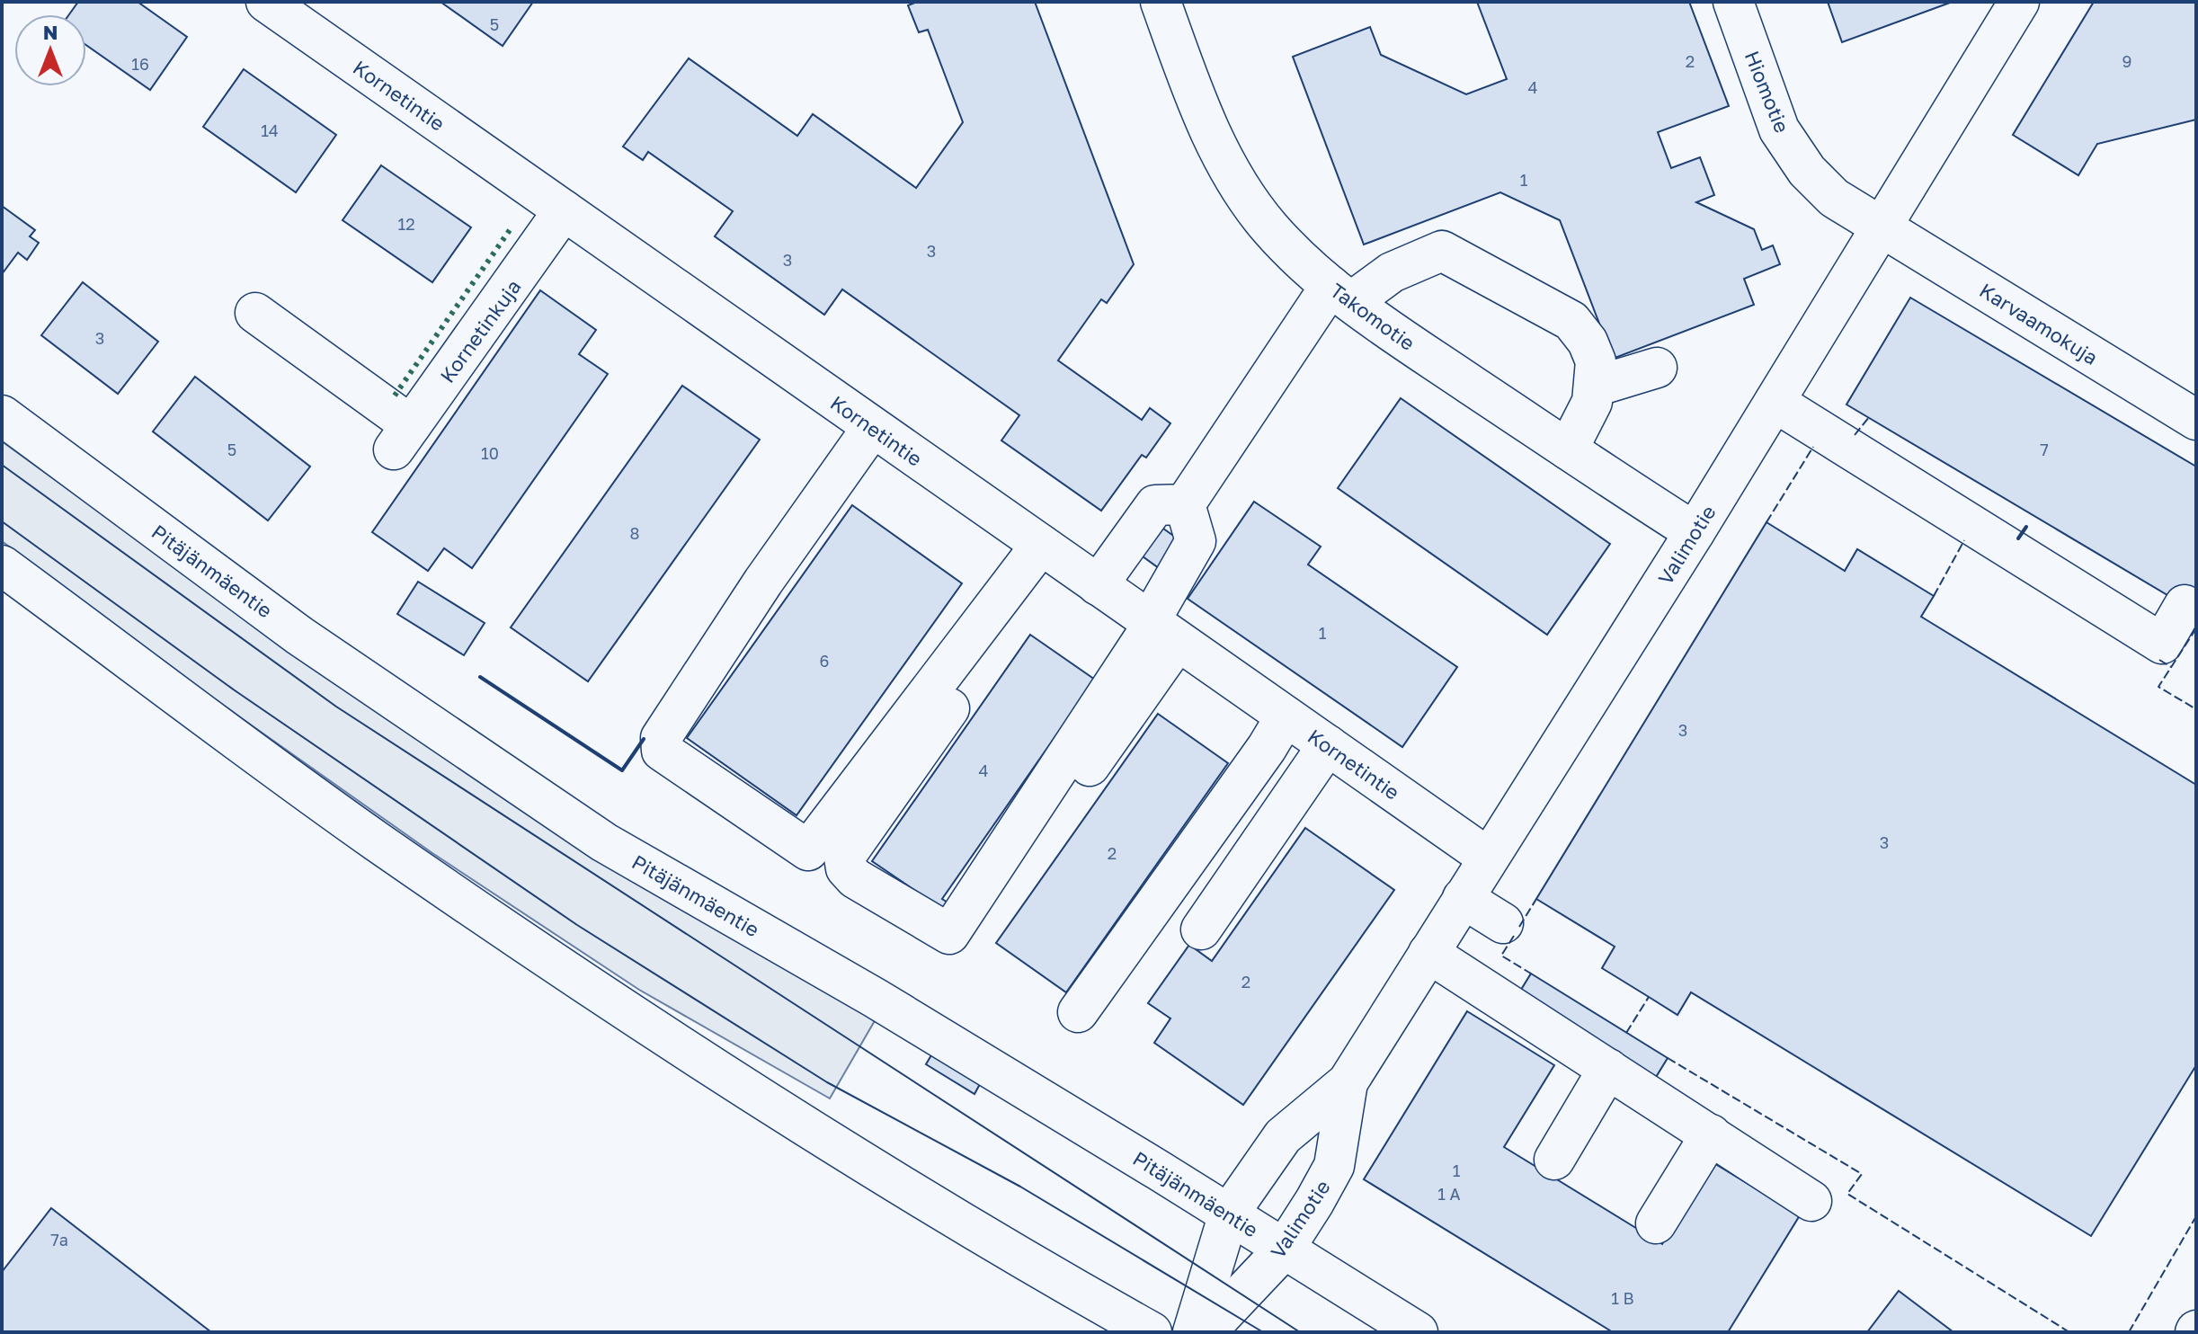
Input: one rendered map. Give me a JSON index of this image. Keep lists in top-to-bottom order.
{
  "streets": {
    "street": [
      "Hiomotie",
      "Kornetintie",
      "Takomotie",
      "Karvaamokuja",
      "Kornetinkuja",
      "Valimotie",
      "Pitäjänmäentie"
    ]
  },
  "crossings": [
    ["Hiomotie", "Karvaamokuja"],
    ["Hiomotie", "Valimotie"],
    ["Kornetintie", "Kornetinkuja"],
    ["Kornetintie", "Valimotie"],
    ["Takomotie", "Valimotie"],
    ["Karvaamokuja", "Valimotie"],
    ["Valimotie", "Pitäjänmäentie"]
  ],
  "house_numbers": [
    "5",
    "2",
    "9",
    "16",
    "4",
    "14",
    "1",
    "12",
    "3",
    "3",
    "3",
    "5",
    "7",
    "10",
    "8",
    "1",
    "6",
    "3",
    "4",
    "3",
    "2",
    "2",
    "1",
    "1 A",
    "7a",
    "1 B"
  ],
  "north": "top"
}
